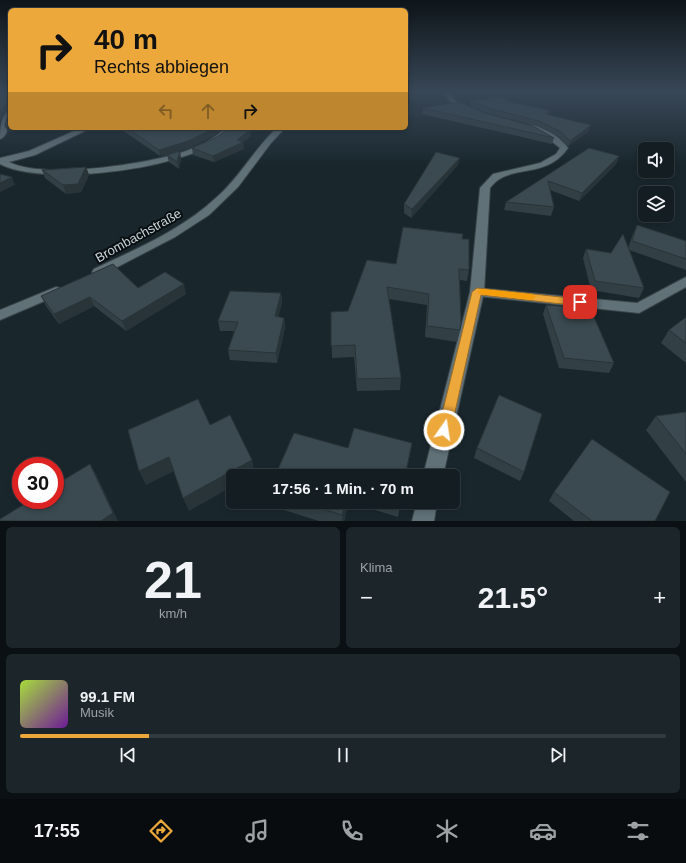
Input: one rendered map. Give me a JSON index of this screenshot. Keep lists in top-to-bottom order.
{
  "streets": {
    "street": ["Brombachstraße"]
  },
  "page": {
    "turn": ["40 m", "Rechts abbiegen"],
    "limit": "30",
    "trip": "17:56 · 1 Min. · 70 m",
    "tile": [
      ["21", "km/h"],
      "Klima"
    ],
    "heat": ["−", "21.5°", "+"],
    "song": ["99.1 FM", "Musik"],
    "tabs": "17:55"
  }
}
